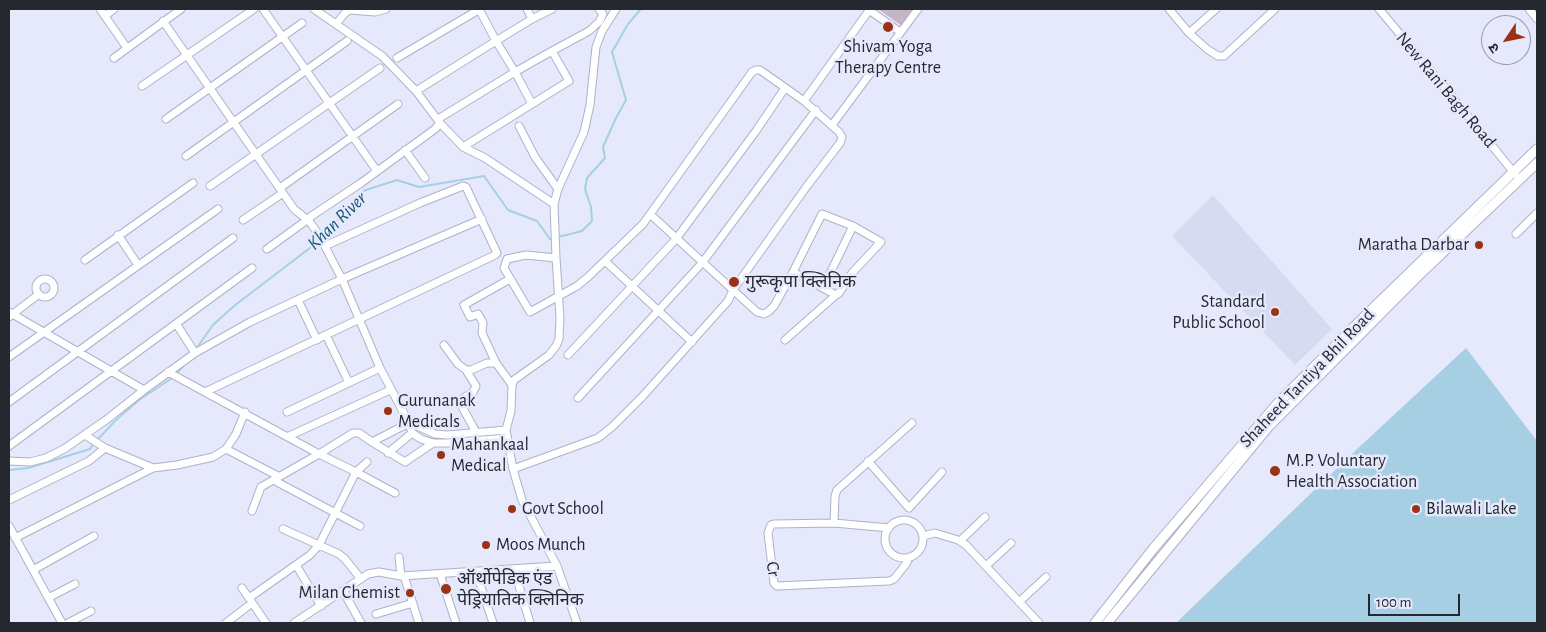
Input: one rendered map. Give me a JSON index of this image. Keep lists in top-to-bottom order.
{
  "streets": {
    "main road": ["Shaheed Tantiya Bhil Road"],
    "street": ["New Rani Bagh Road", "Cr"]
  },
  "crossings": [
    ["New Rani Bagh Road", "Shaheed Tantiya Bhil Road"]
  ],
  "water": ["Khan River"],
  "places": [
    "Shivam Yoga Therapy Centre",
    "Maratha Darbar",
    "गुरूकृपा क्लिनिक",
    "Standard Public School",
    "Gurunanak Medicals",
    "Mahankaal Medical",
    "M.P. Voluntary Health Association",
    "Govt School",
    "Bilawali Lake",
    "Moos Munch",
    "ऑर्थोपेडिक एंड पेड्रियातिक क्लिनिक",
    "Milan Chemist"
  ],
  "scale_bar": "100 m",
  "north": "bottom left"
}
